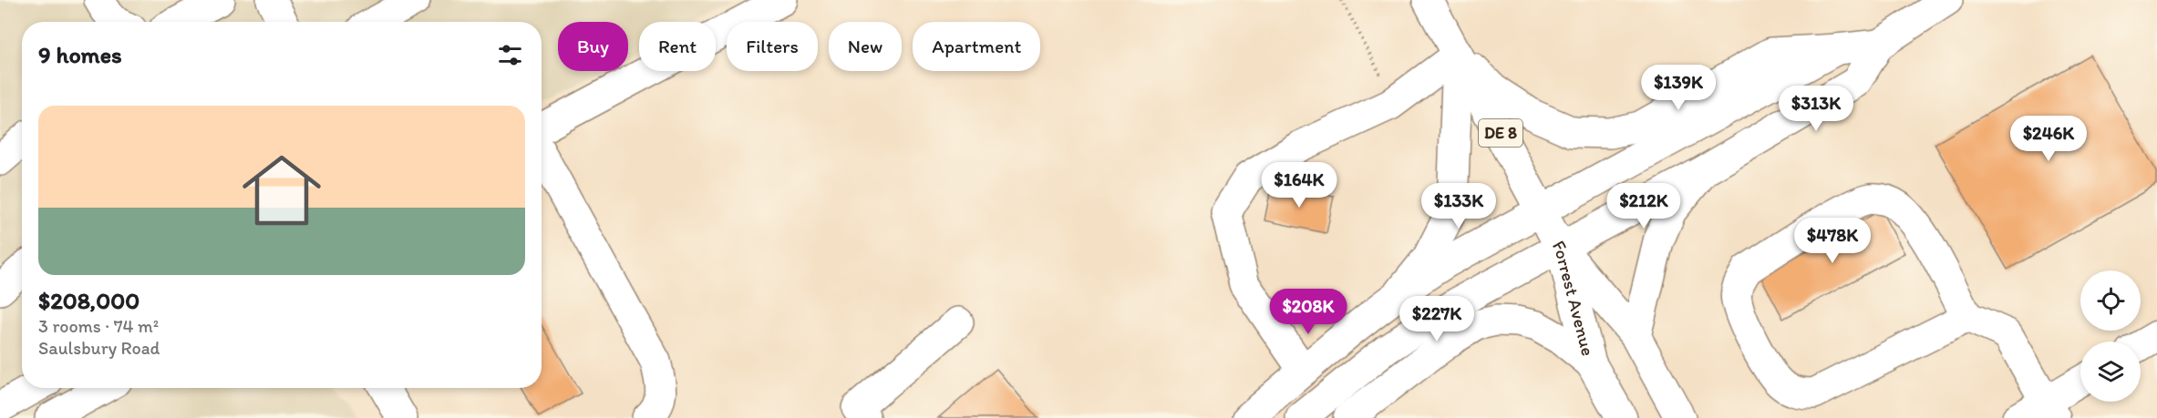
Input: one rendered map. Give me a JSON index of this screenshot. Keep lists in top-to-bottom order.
{
  "streets": {
    "main road": ["DE 8", "Forrest Avenue"]
  },
  "crossings": [
    ["DE 8", "Forrest Avenue"]
  ],
  "page": {
    "chip": [
      "Buy",
      "Rent",
      "Filters",
      "New",
      "Apartment"
    ],
    "heading": "9 homes",
    "price": [
      "$139K",
      "$313K",
      "$246K",
      "$164K",
      "$133K",
      "$212K",
      "$478K",
      "$208K",
      "$227K"
    ],
    "list": [
      {
        "name": "$208,000",
        "note": "3 rooms · 74 m² · Saulsbury Road"
      }
    ]
  }
}
